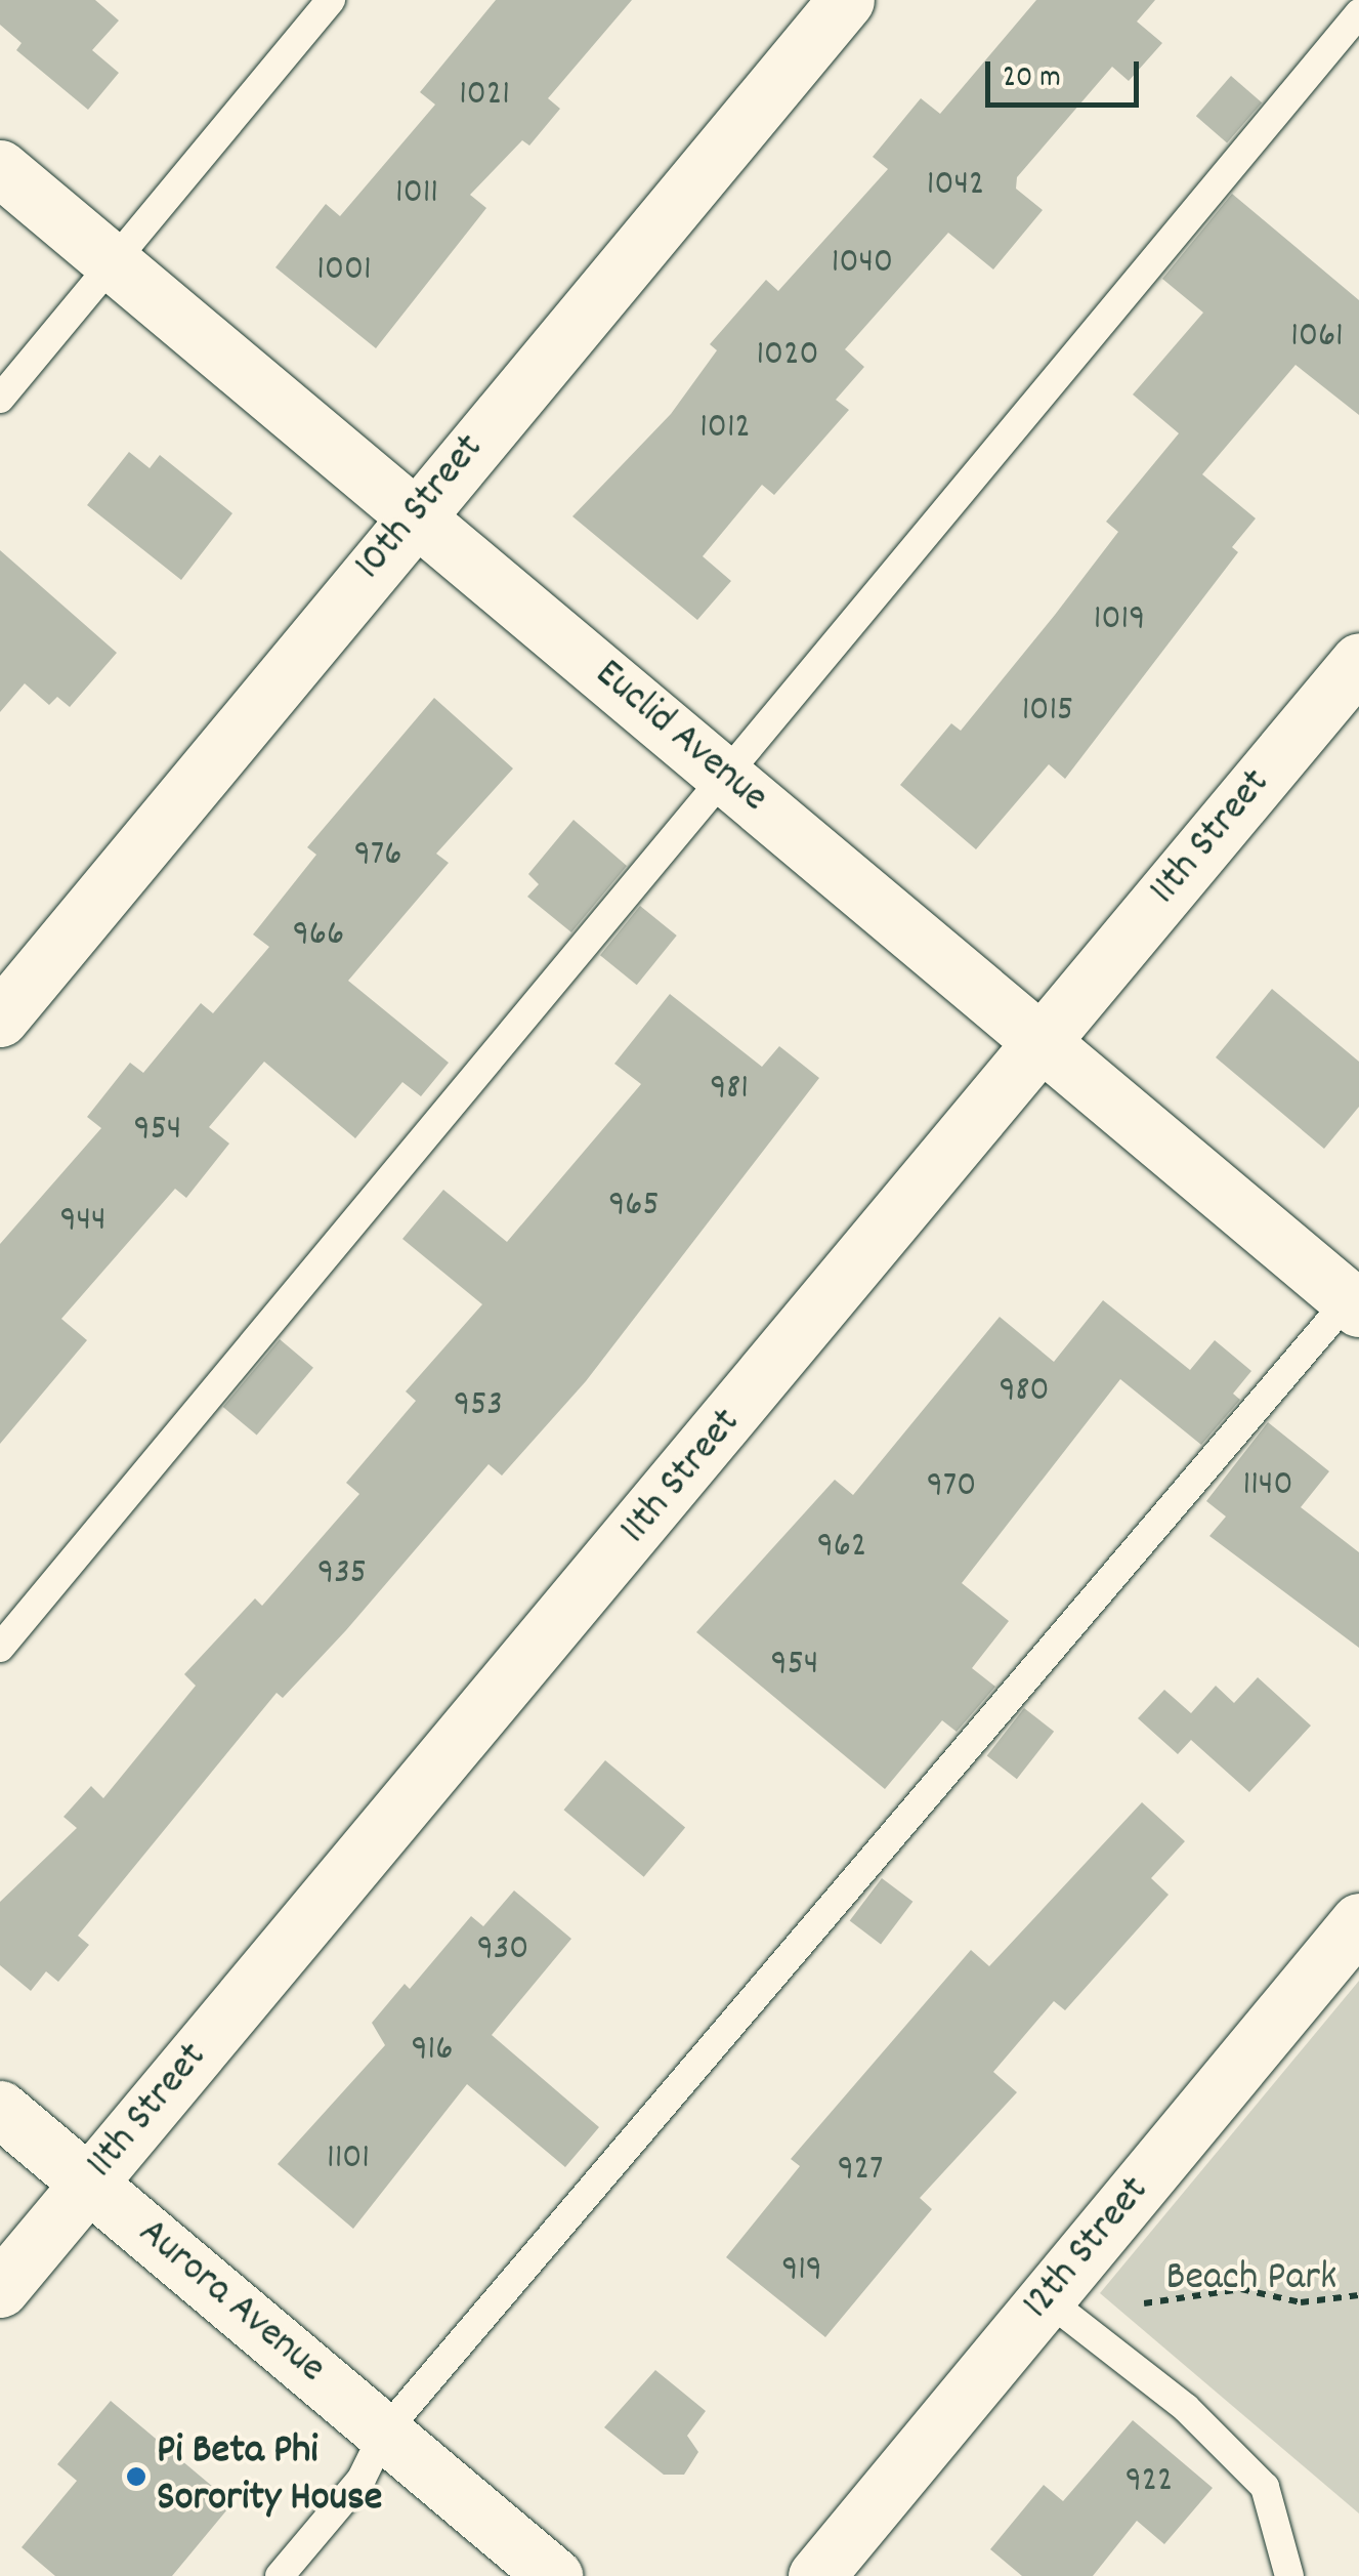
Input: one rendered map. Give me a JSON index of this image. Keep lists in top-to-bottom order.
{
  "streets": {
    "street": [
      "10th Street",
      "Euclid Avenue",
      "11th Street",
      "12th Street",
      "Aurora Avenue"
    ]
  },
  "crossings": [
    ["10th Street", "Euclid Avenue"],
    ["Euclid Avenue", "11th Street"],
    ["11th Street", "Aurora Avenue"]
  ],
  "parks": ["Beach Park"],
  "places": ["Pi Beta Phi Sorority House"],
  "house_numbers": [
    "1021",
    "1042",
    "1011",
    "1040",
    "1001",
    "1061",
    "1020",
    "1012",
    "1019",
    "1015",
    "976",
    "966",
    "981",
    "954",
    "965",
    "944",
    "980",
    "953",
    "1140",
    "970",
    "962",
    "935",
    "954",
    "930",
    "916",
    "1101",
    "927",
    "919",
    "922"
  ],
  "scale_bar": "20 m"
}
